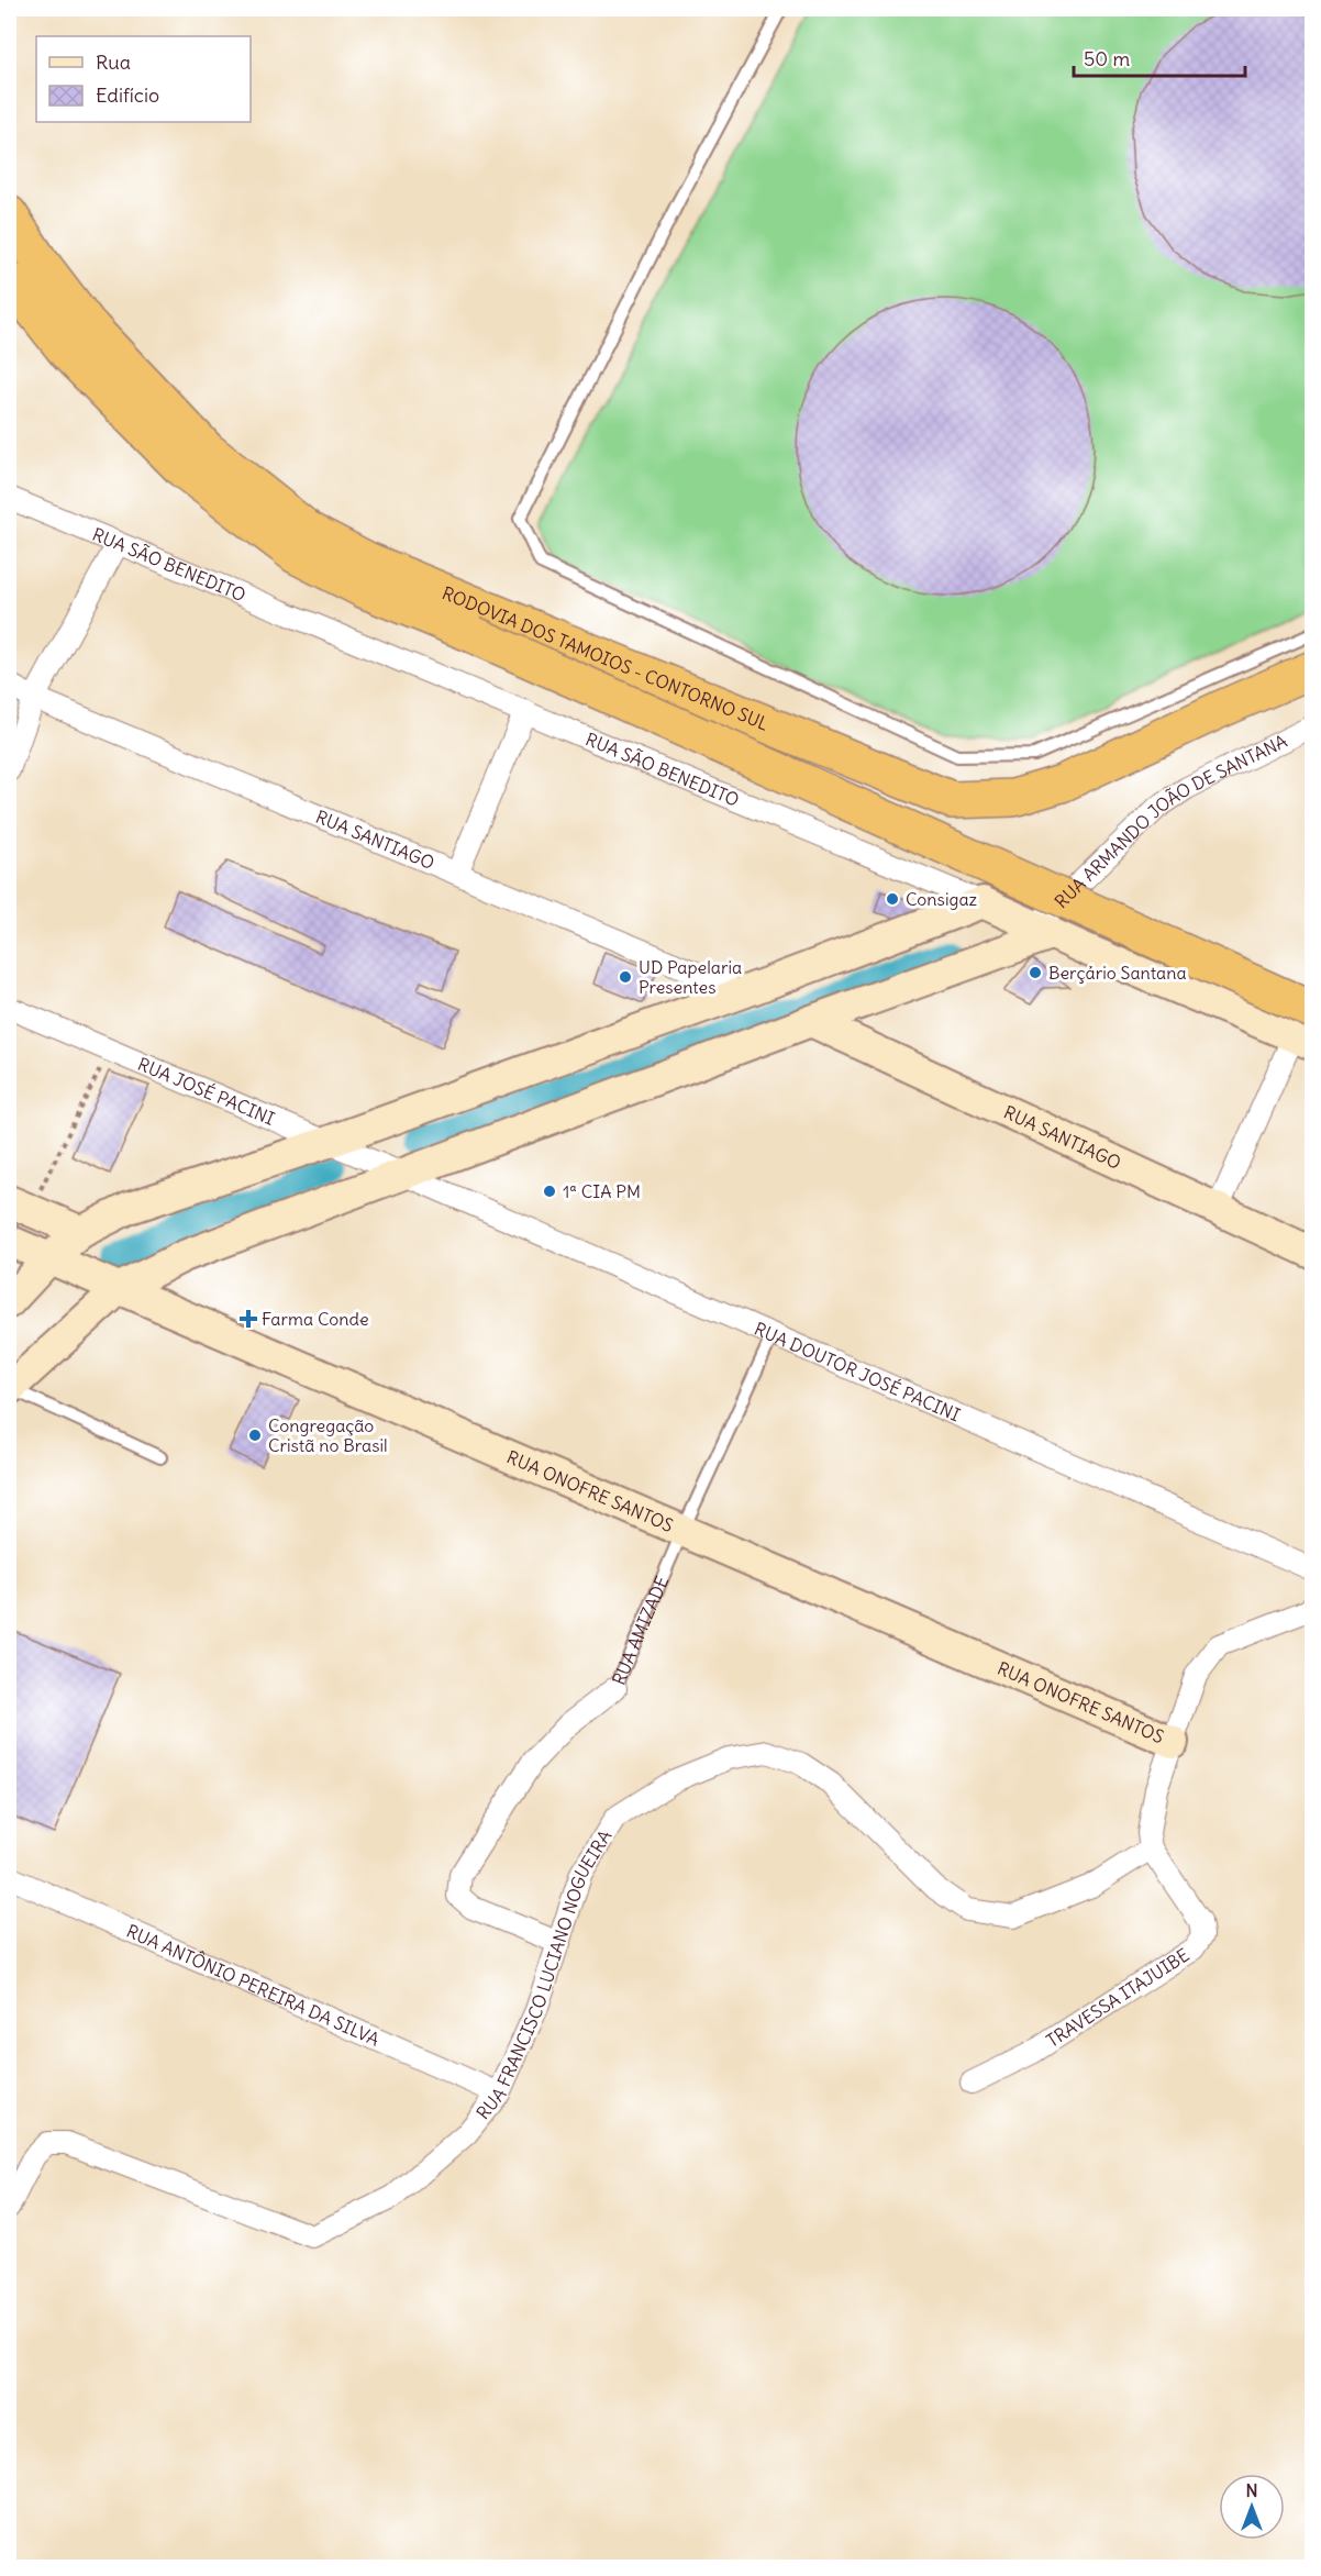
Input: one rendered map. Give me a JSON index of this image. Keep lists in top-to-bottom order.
{
  "streets": {
    "highway": ["RODOVIA DOS TAMOIOS - CONTORNO SUL"],
    "street": [
      "RUA SÃO BENEDITO",
      "RUA ARMANDO JOÃO DE SANTANA",
      "RUA SANTIAGO",
      "RUA JOSÉ PACINI",
      "RUA DOUTOR JOSÉ PACINI",
      "RUA ONOFRE SANTOS",
      "RUA AMIZADE",
      "RUA FRANCISCO LUCIANO NOGUEIRA",
      "RUA ANTÔNIO PEREIRA DA SILVA",
      "TRAVESSA ITAJUIBE"
    ]
  },
  "crossings": [
    ["RUA SÃO BENEDITO", "RODOVIA DOS TAMOIOS - CONTORNO SUL"],
    ["RUA SÃO BENEDITO", "RUA ARMANDO JOÃO DE SANTANA"],
    ["RUA JOSÉ PACINI", "RUA DOUTOR JOSÉ PACINI"],
    ["RUA DOUTOR JOSÉ PACINI", "RUA AMIZADE"],
    ["RUA ONOFRE SANTOS", "RUA AMIZADE"],
    ["RUA AMIZADE", "RUA FRANCISCO LUCIANO NOGUEIRA"],
    ["RUA FRANCISCO LUCIANO NOGUEIRA", "RUA ANTÔNIO PEREIRA DA SILVA"],
    ["RUA FRANCISCO LUCIANO NOGUEIRA", "TRAVESSA ITAJUIBE"]
  ],
  "places": {
    "other": [
      "Consigaz",
      "Berçário Santana",
      "UD Papelaria Presentes",
      "1ª CIA PM",
      "Congregação Cristã no Brasil"
    ],
    "health": ["Farma Conde"]
  },
  "legend": ["Rua", "Edifício"],
  "scale_bar": "50 m",
  "north": "top"
}
